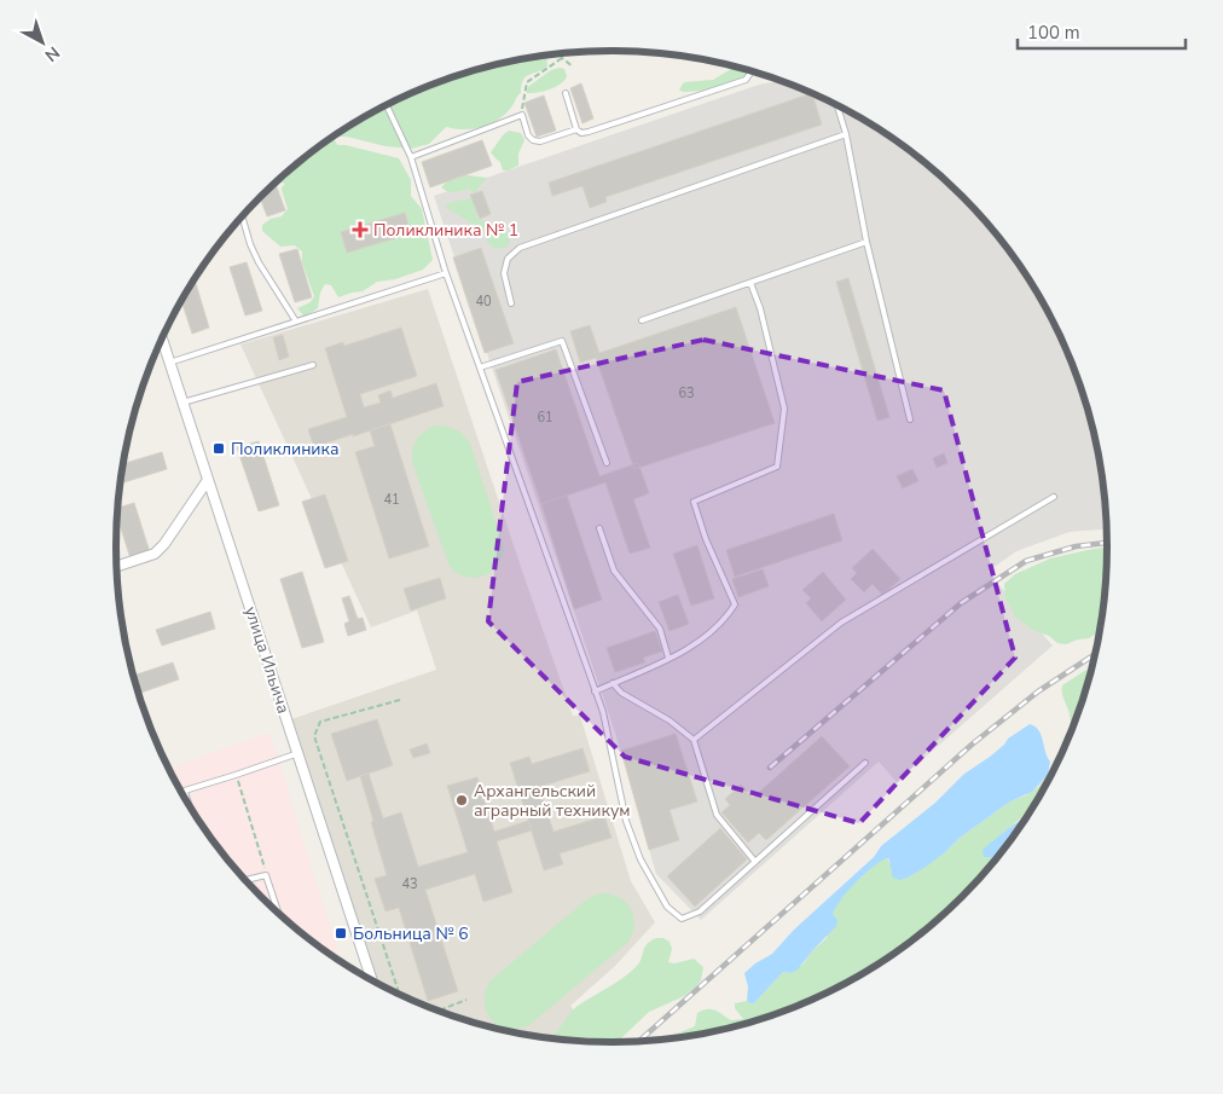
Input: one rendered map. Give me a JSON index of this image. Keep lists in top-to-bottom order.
{
  "streets": {
    "street": ["улица Ильича"]
  },
  "places": {
    "health": ["Поликлиника № 1"],
    "transit": ["Поликлиника", "Больница № 6"],
    "other": ["Архангельский аграрный техникум"]
  },
  "house_numbers": [
    "40",
    "63",
    "61",
    "41",
    "43"
  ],
  "scale_bar": "100 m",
  "north": "bottom right"
}
